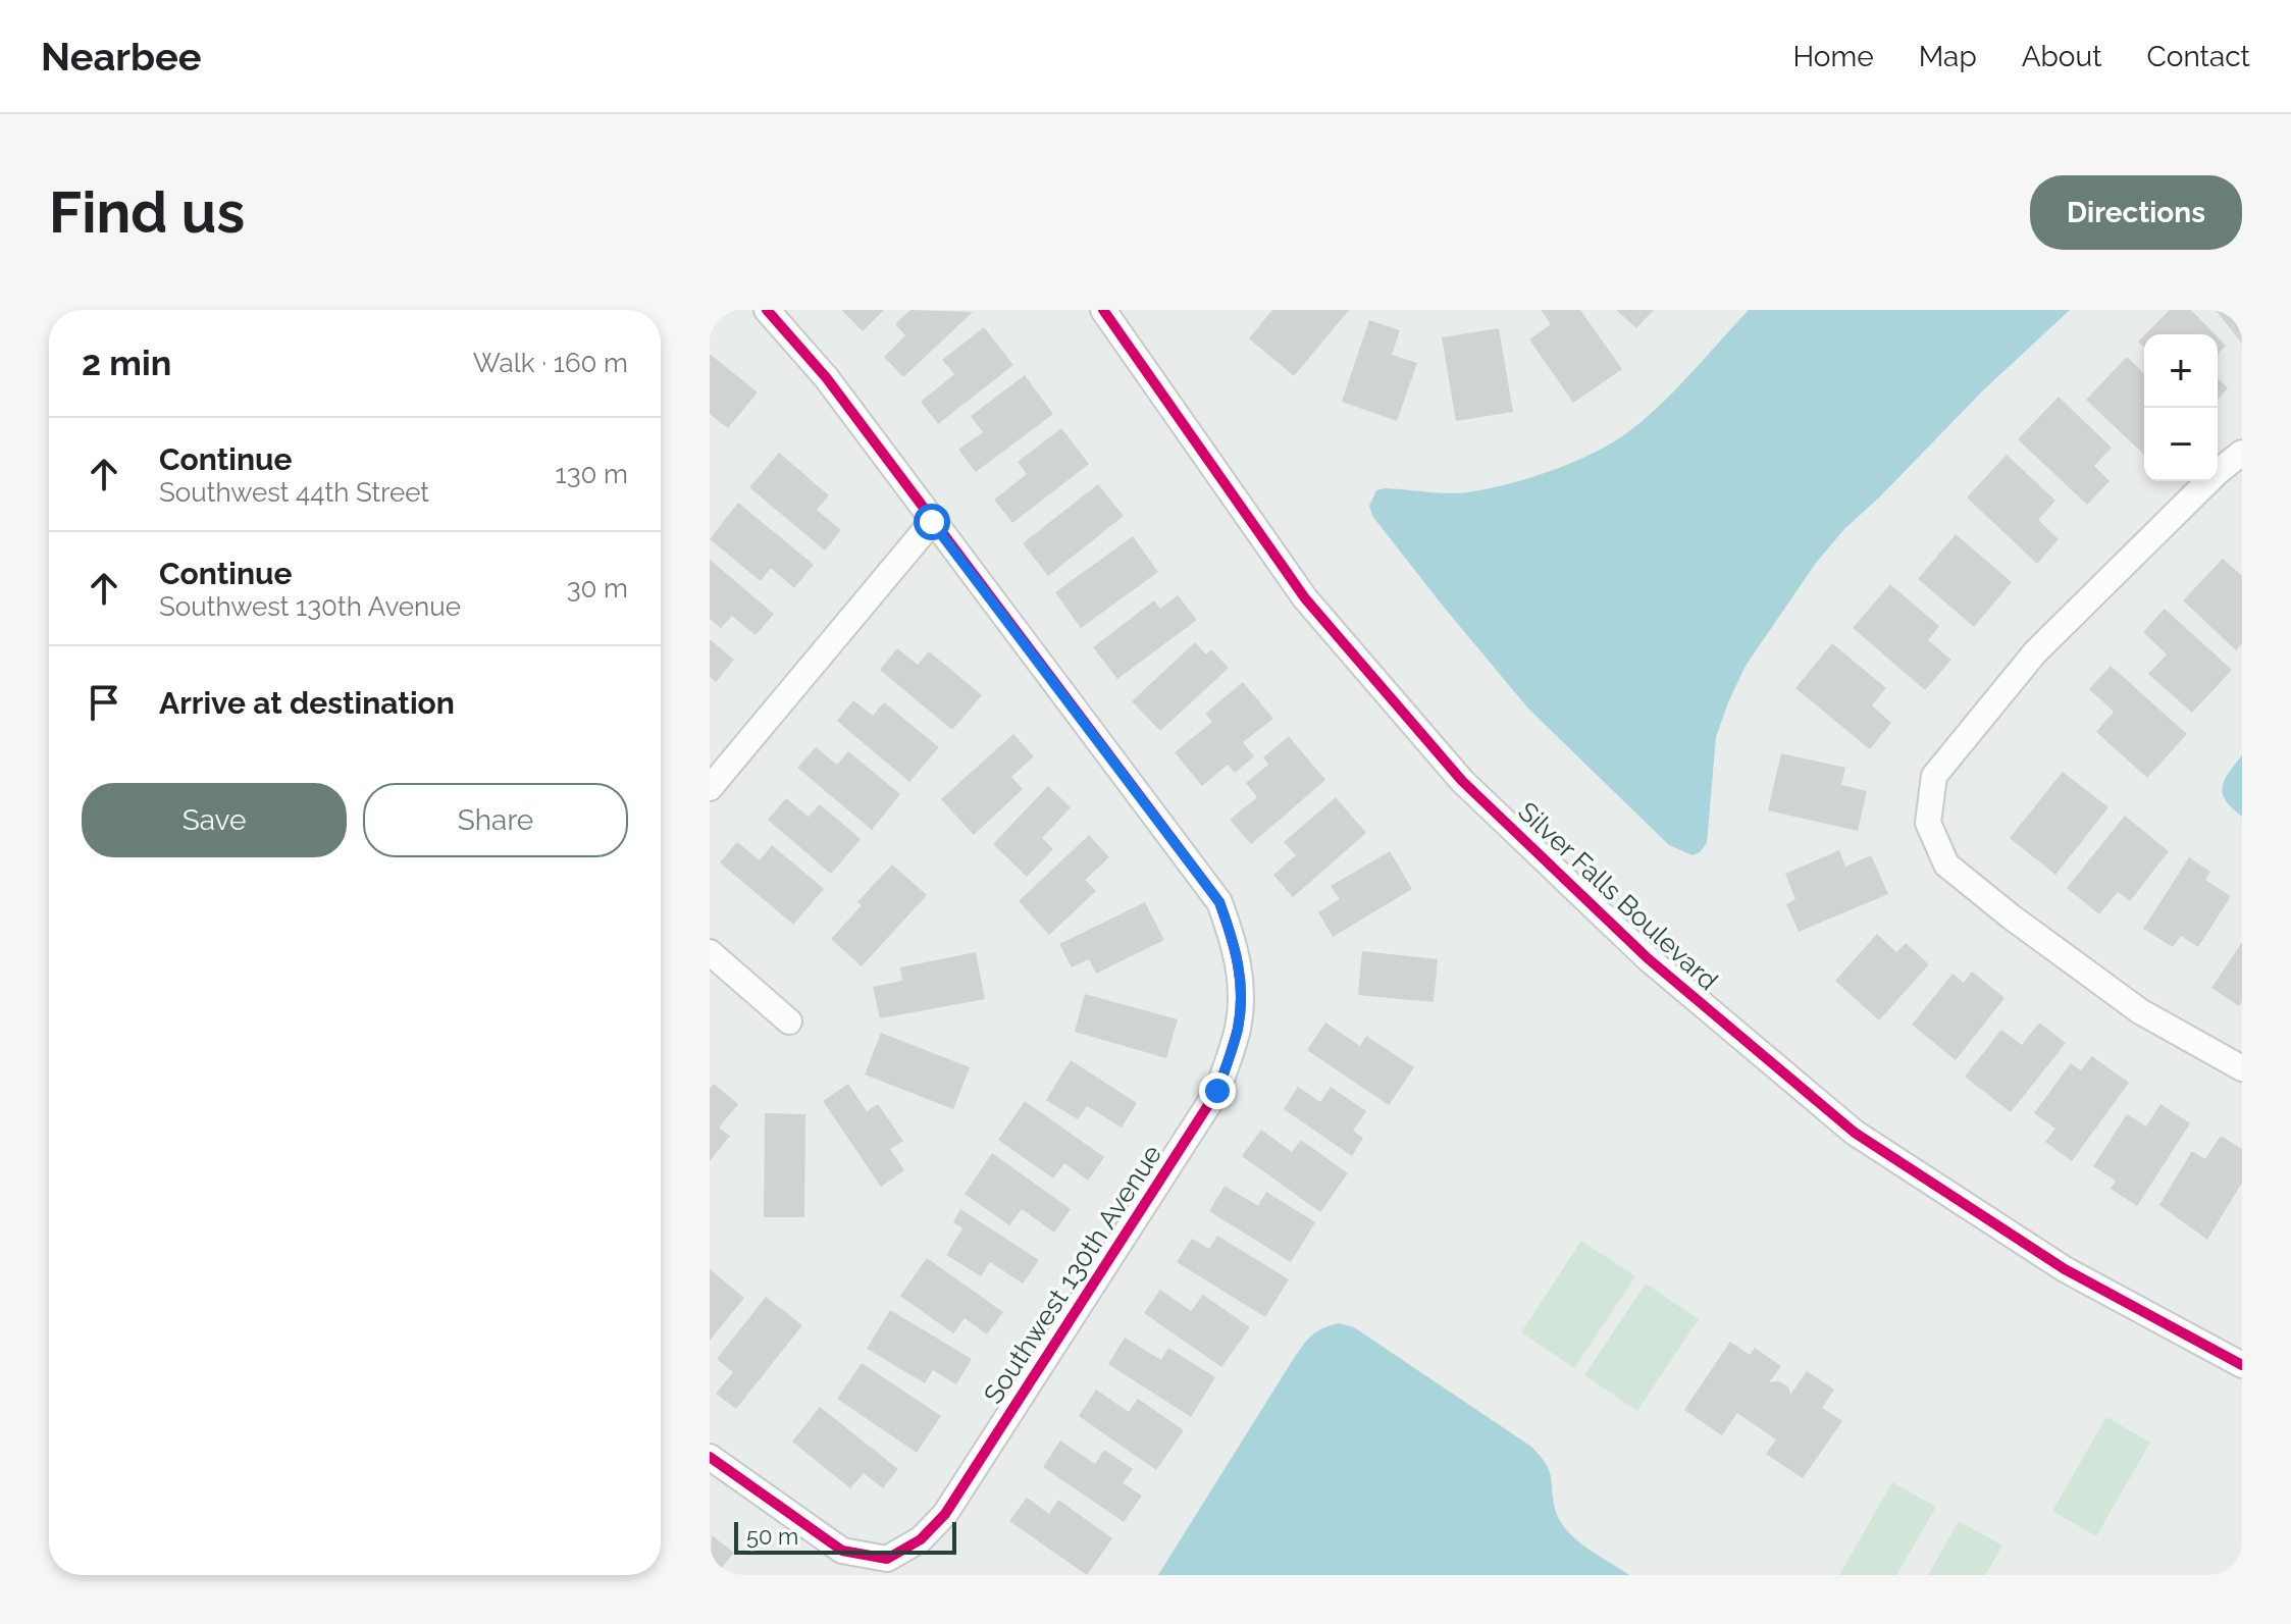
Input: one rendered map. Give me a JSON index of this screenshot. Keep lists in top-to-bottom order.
{
  "streets": {
    "street": ["Silver Falls Boulevard", "Southwest 130th Avenue"]
  },
  "scale_bar": "50 m",
  "page": {
    "header": "Nearbee",
    "nav": [
      "Home",
      "Map",
      "About",
      "Contact"
    ],
    "buttons": [
      "Directions",
      ["Save", "Share"]
    ],
    "title": "Find us",
    "heading": ["2 min", "Walk · 160 m"],
    "map_buttons": ["+", "−"],
    "list": [
      ["Continue", "Southwest 44th Street", "130 m"],
      ["Continue", "Southwest 130th Avenue", "30 m"],
      "Arrive at destination"
    ],
    "scale": "50 m"
  }
}
